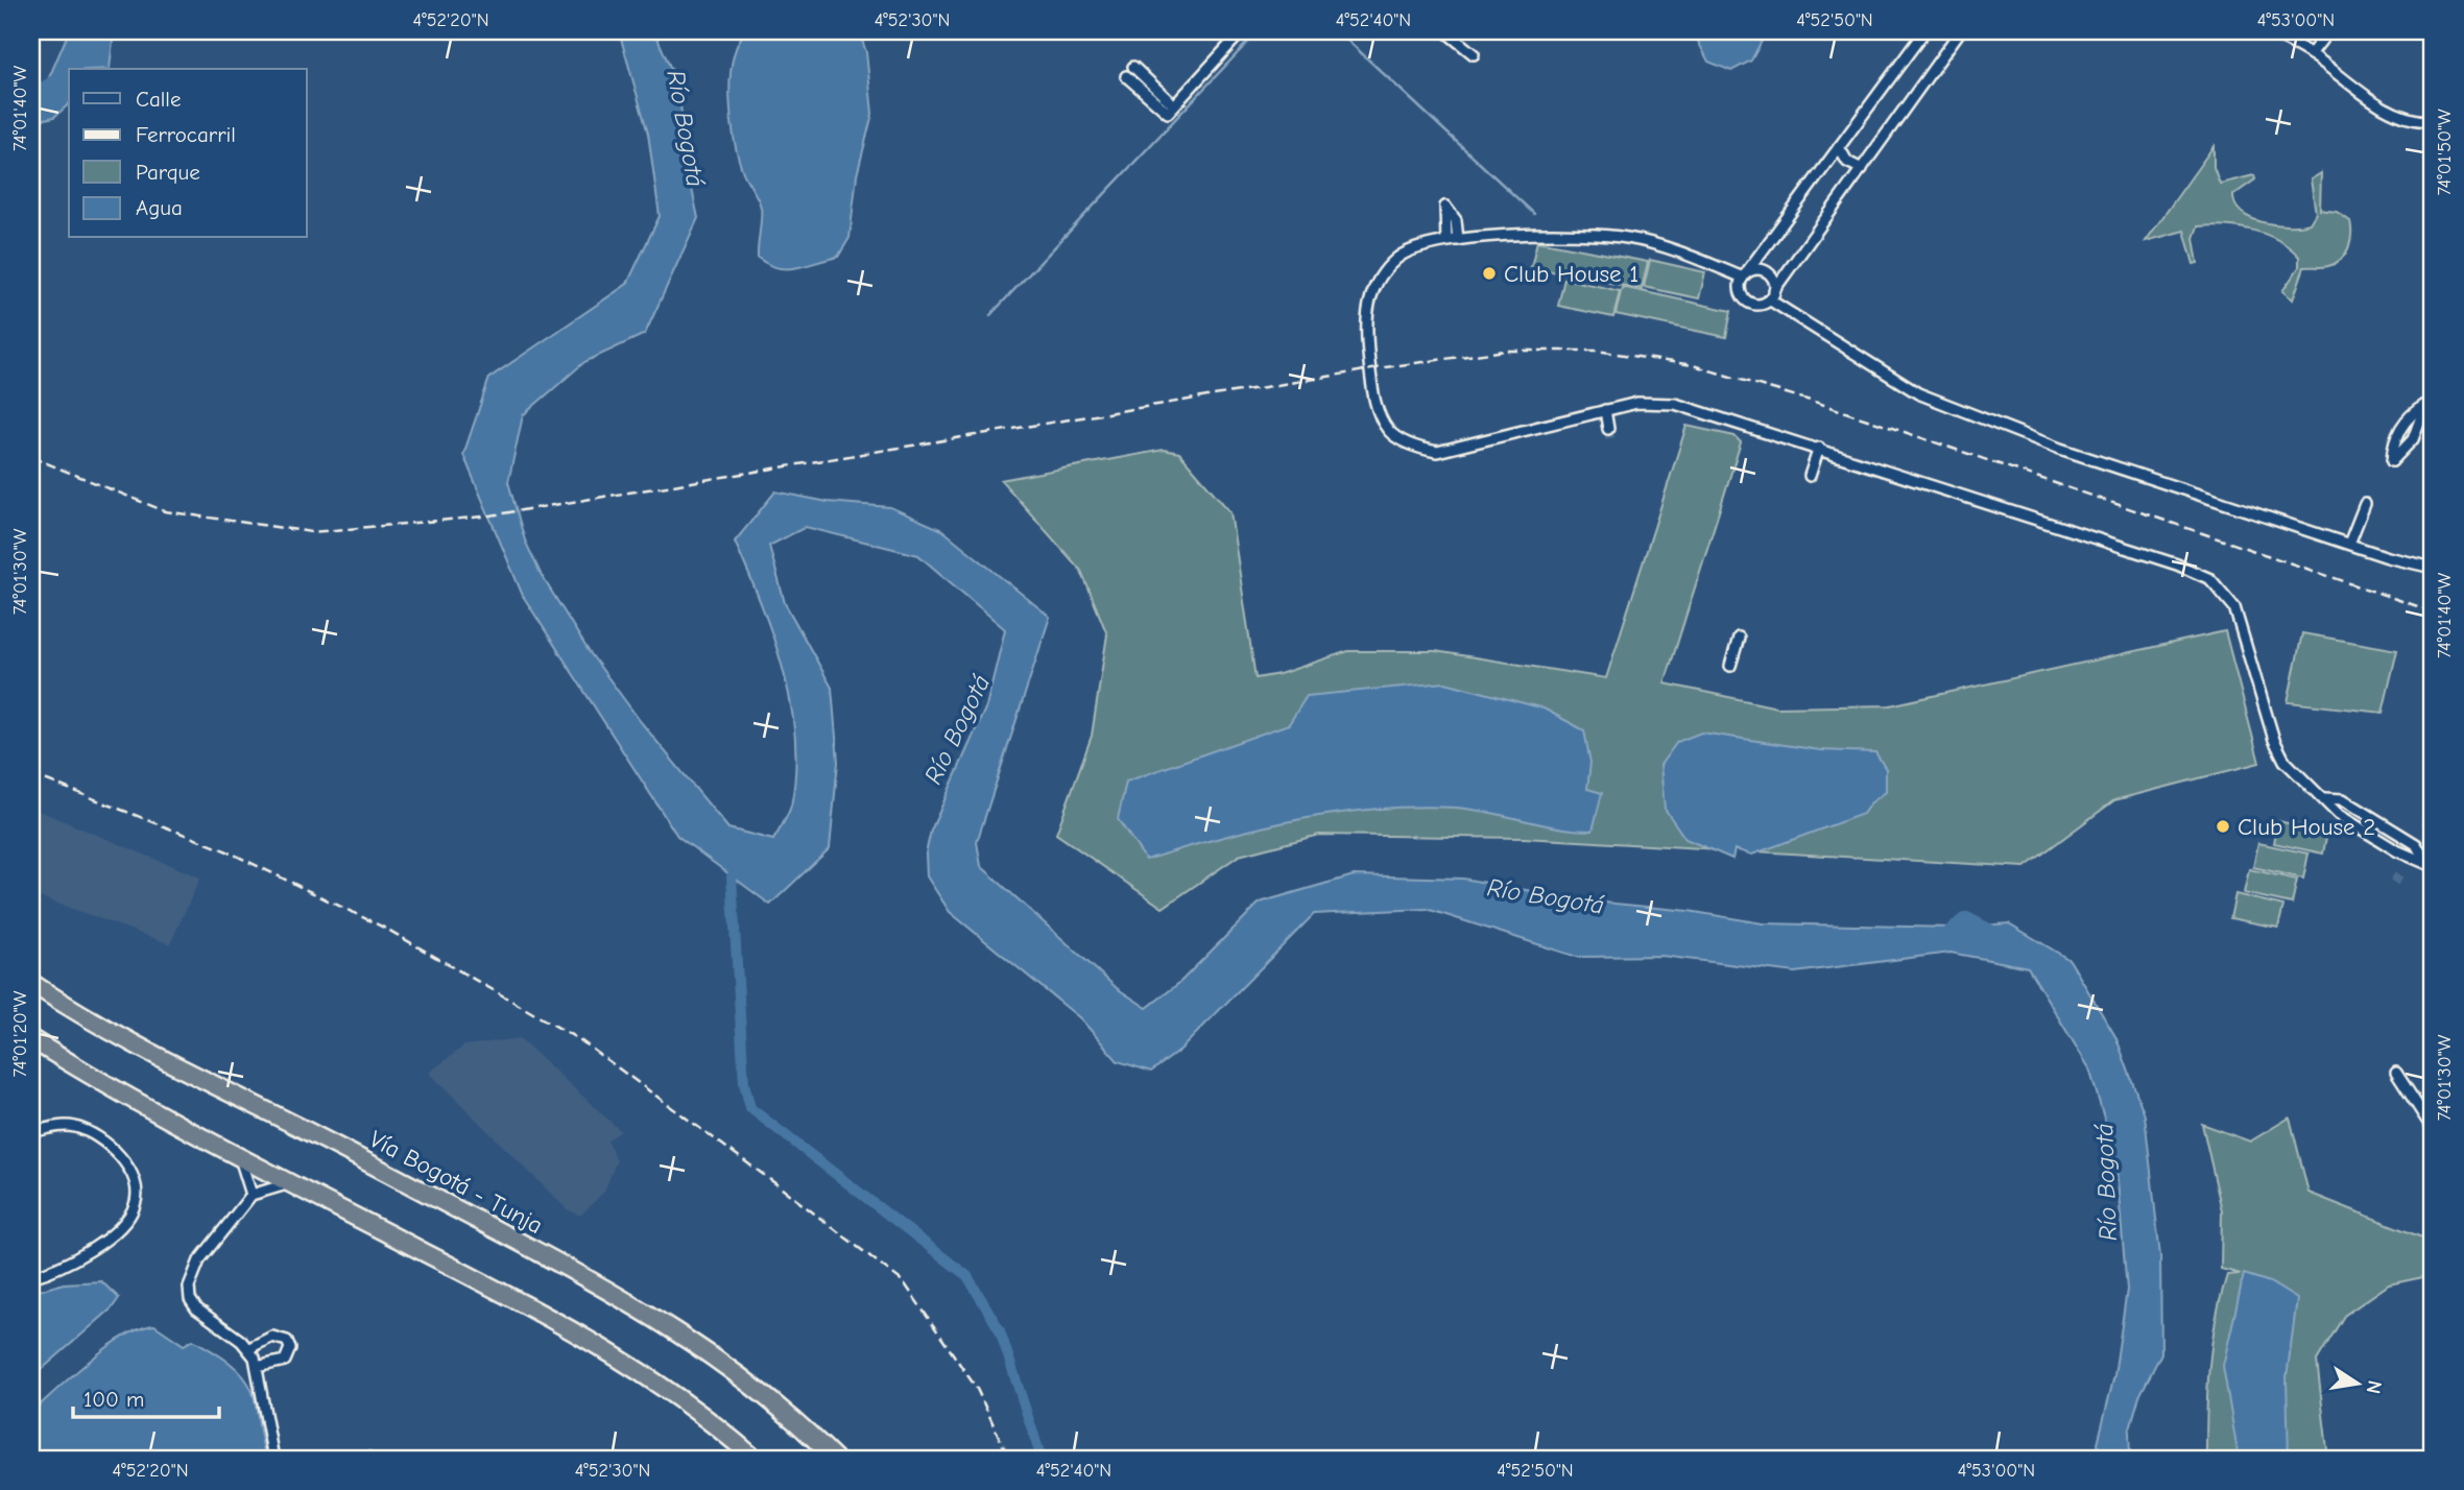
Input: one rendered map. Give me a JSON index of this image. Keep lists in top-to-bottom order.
{
  "streets": {
    "highway": ["Vía Bogotá - Tunja"]
  },
  "water": ["Río Bogotá"],
  "places": ["Club House 1", "Club House 2"],
  "legend": [
    "Calle",
    "Ferrocarril",
    "Parque",
    "Agua"
  ],
  "scale_bar": "100 m",
  "north": "right",
  "coordinates": [
    "4°52'20\"N",
    "4°52'30\"N",
    "4°52'40\"N",
    "4°52'50\"N",
    "4°53'00\"N",
    "74°01'40\"W",
    "74°01'50\"W",
    "74°01'30\"W",
    "74°01'20\"W"
  ]
}
